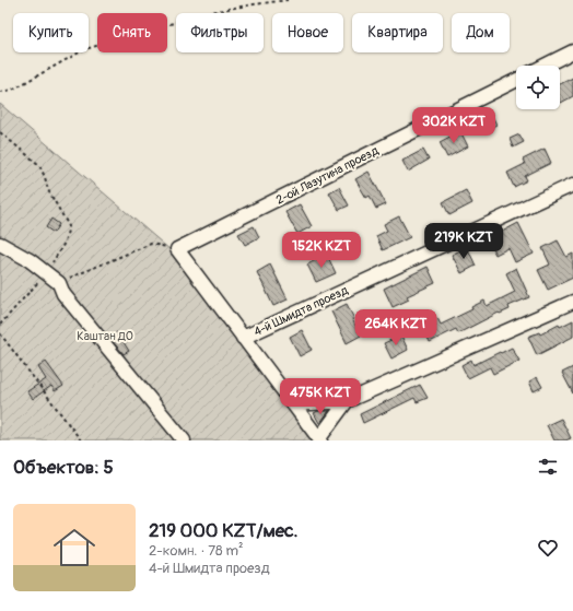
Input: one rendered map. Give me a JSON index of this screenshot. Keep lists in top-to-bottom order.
{
  "streets": {
    "street": ["2-ой Лазутина проезд", "4-й Шмидта проезд"]
  },
  "parks": ["Каштан ДО"],
  "page": {
    "chip": [
      "Купить",
      "Снять",
      "Фильтры",
      "Новое",
      "Квартира",
      "Дом"
    ],
    "price": [
      "302K KZT",
      "219K KZT",
      "152K KZT",
      "264K KZT",
      "475K KZT"
    ],
    "heading": "Объектов: 5",
    "list": [
      {
        "name": "219 000 KZT/мес.",
        "note": "2-комн. · 78 m² · 4-й Шмидта проезд"
      }
    ]
  }
}
